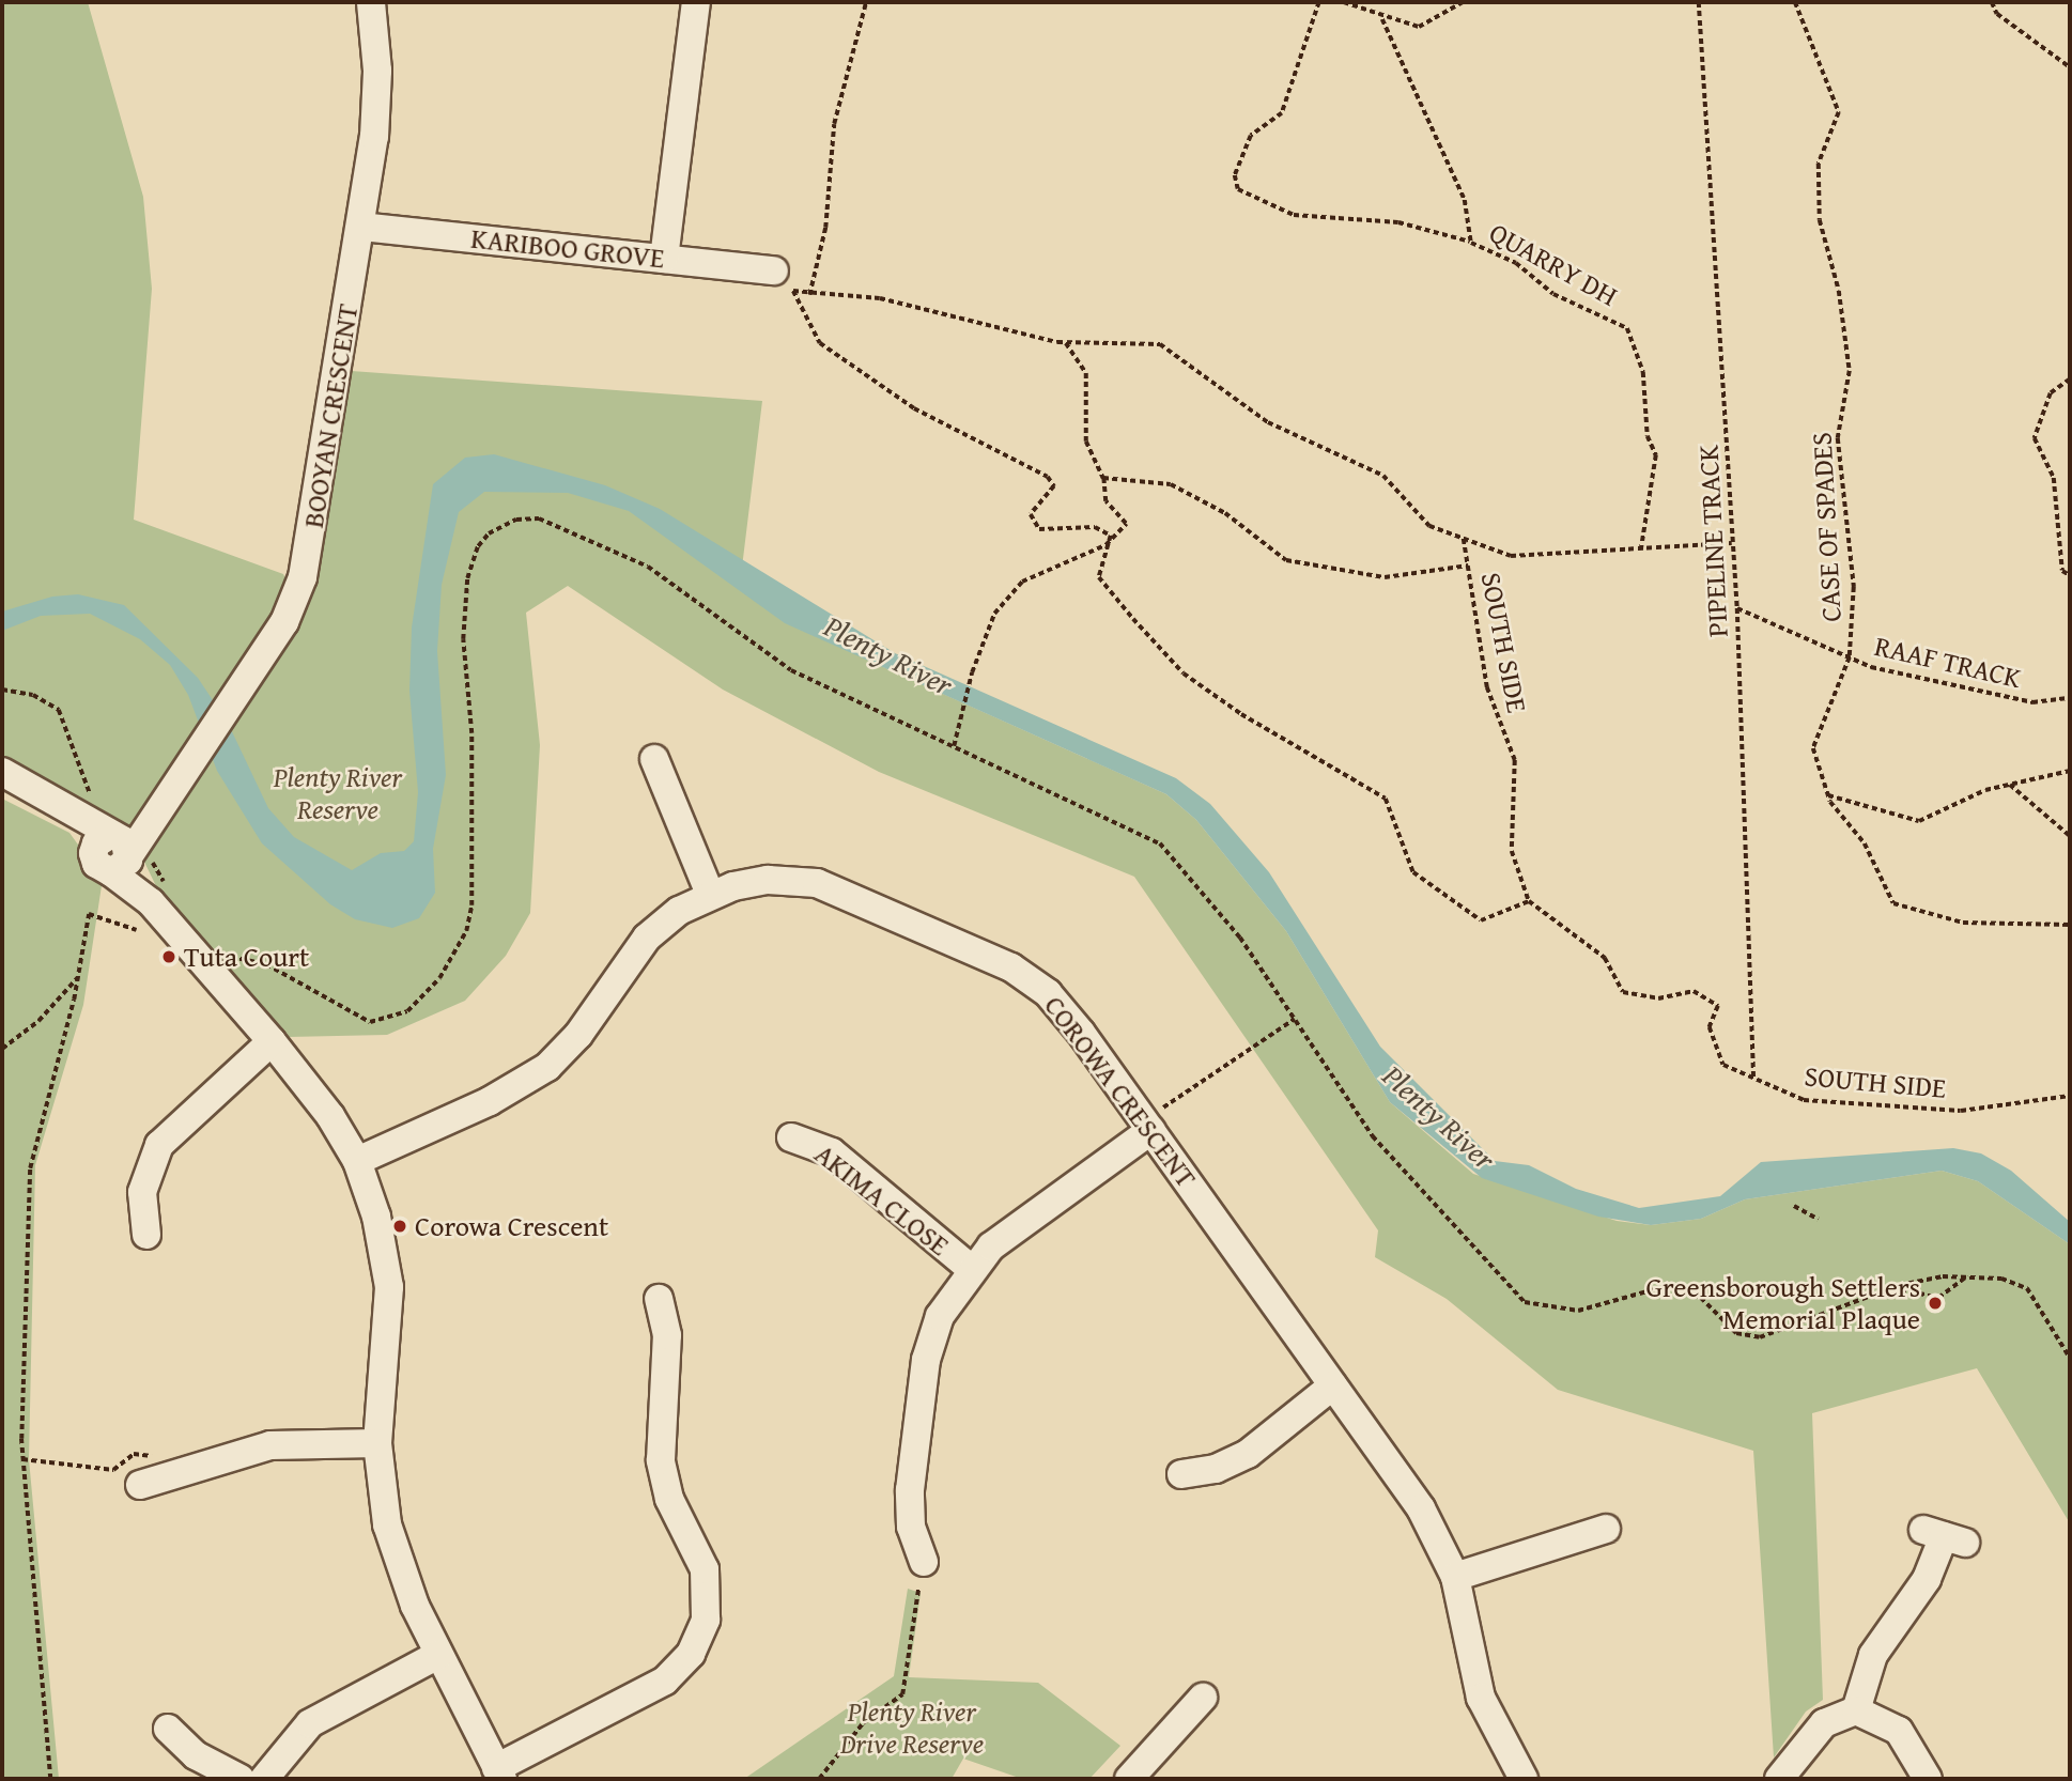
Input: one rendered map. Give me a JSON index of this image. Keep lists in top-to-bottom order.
{
  "streets": {
    "street": [
      "KARIBOO GROVE",
      "BOOYAN CRESCENT",
      "COROWA CRESCENT",
      "AKIMA CLOSE"
    ],
    "path": [
      "QUARRY DH",
      "CASE OF SPADES",
      "PIPELINE TRACK",
      "SOUTH SIDE",
      "RAAF TRACK"
    ]
  },
  "crossings": [
    ["KARIBOO GROVE", "BOOYAN CRESCENT"],
    ["CASE OF SPADES", "RAAF TRACK"],
    ["PIPELINE TRACK", "SOUTH SIDE"],
    ["PIPELINE TRACK", "RAAF TRACK"]
  ],
  "water": ["Plenty River"],
  "parks": ["Plenty River Reserve", "Plenty River Drive Reserve"],
  "places": ["Tuta Court", "Corowa Crescent", "Greensborough Settlers Memorial Plaque"]
}
